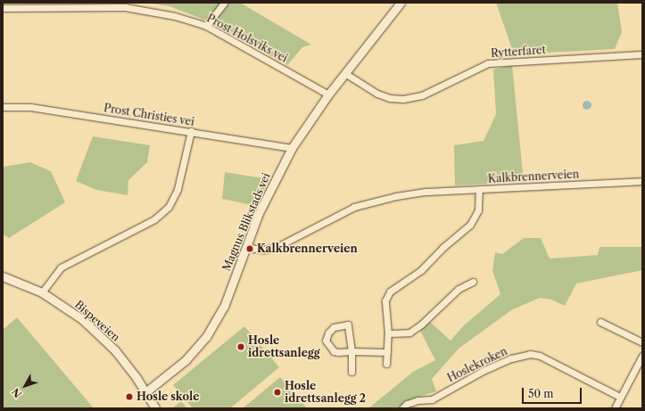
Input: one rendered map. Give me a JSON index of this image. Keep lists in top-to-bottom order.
{
  "streets": {
    "street": [
      "Prost Holsviks vei",
      "Rytterfaret",
      "Prost Christies vei",
      "Kalkbrennerveien",
      "Magnus Blikstads vei",
      "Bispeveien",
      "Hoslekroken"
    ]
  },
  "crossings": [
    ["Prost Holsviks vei", "Magnus Blikstads vei"],
    ["Rytterfaret", "Magnus Blikstads vei"],
    ["Prost Christies vei", "Magnus Blikstads vei"],
    ["Kalkbrennerveien", "Magnus Blikstads vei"],
    ["Magnus Blikstads vei", "Bispeveien"]
  ],
  "places": [
    "Kalkbrennerveien",
    "Hosle idrettsanlegg",
    "Hosle idrettsanlegg 2",
    "Hosle skole"
  ],
  "scale_bar": "50 m",
  "north": "bottom left"
}
